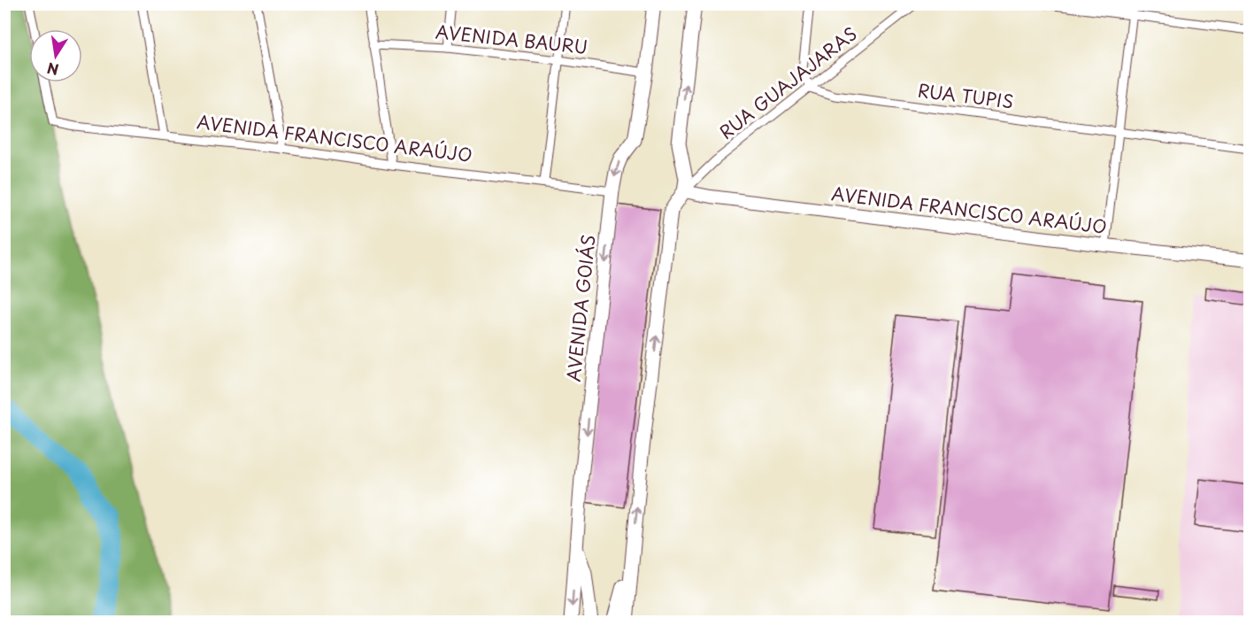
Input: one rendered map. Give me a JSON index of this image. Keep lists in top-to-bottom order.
{
  "streets": {
    "main road": ["AVENIDA GOIÁS"],
    "street": [
      "AVENIDA BAURU",
      "RUA GUAJAJARAS",
      "RUA TUPIS",
      "AVENIDA FRANCISCO ARAÚJO"
    ]
  },
  "crossings": [
    ["AVENIDA BAURU", "AVENIDA GOIÁS"],
    ["RUA GUAJAJARAS", "RUA TUPIS"],
    ["RUA GUAJAJARAS", "AVENIDA FRANCISCO ARAÚJO"],
    ["AVENIDA FRANCISCO ARAÚJO", "AVENIDA GOIÁS"]
  ],
  "north": "bottom"
}
